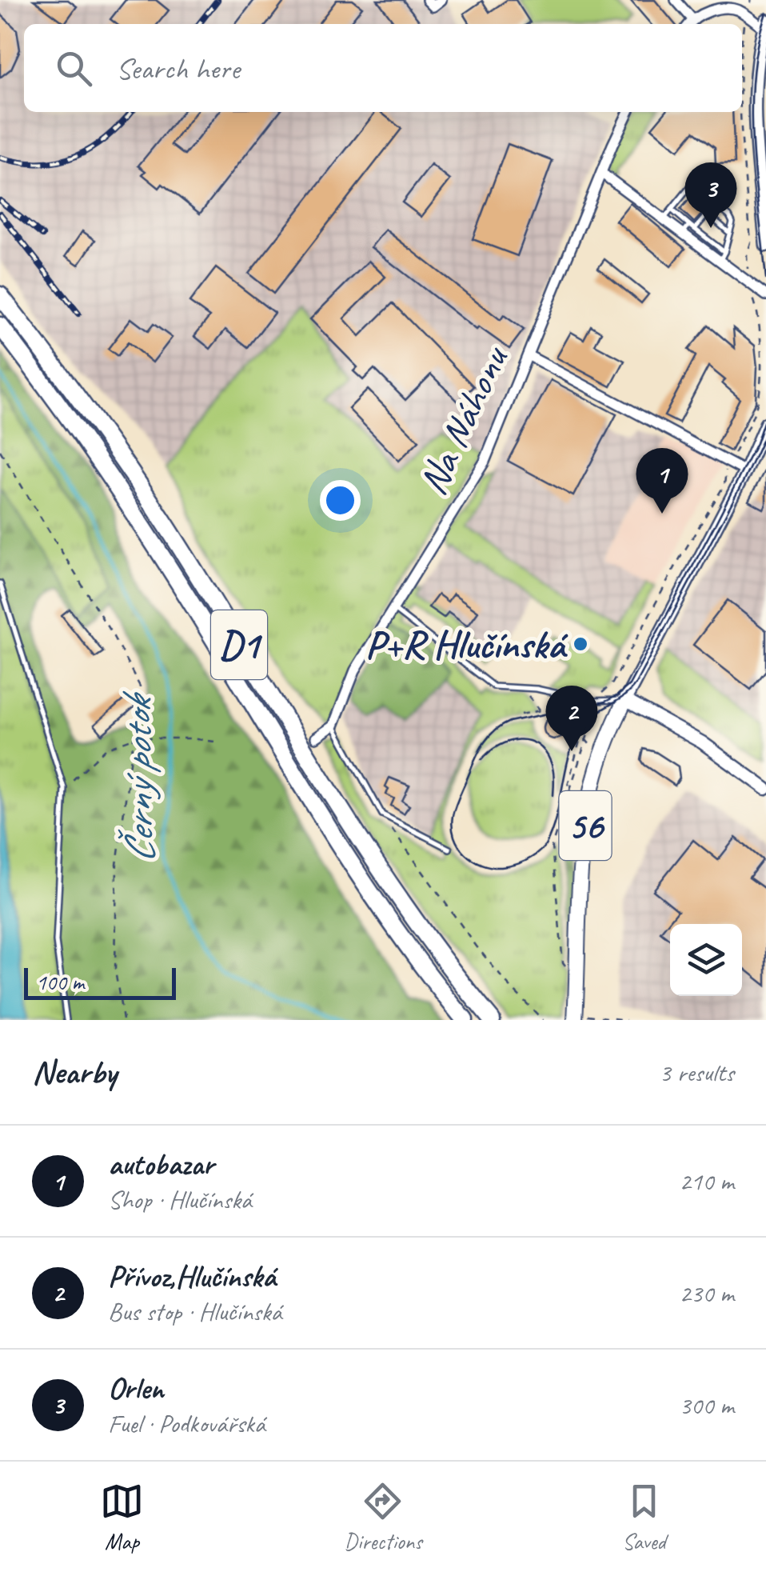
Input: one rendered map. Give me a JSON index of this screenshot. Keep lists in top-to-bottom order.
{
  "streets": {
    "highway": ["D1"],
    "main road": ["56"],
    "street": ["Na Náhonu"]
  },
  "water": ["Černý potok"],
  "places": ["P+R Hlučínská"],
  "scale_bar": "100 m",
  "page": {
    "search": "Search here",
    "pins": ["3", "1", "2"],
    "scale": "100 m",
    "heading": ["Nearby", "3 results"],
    "list": [
      {
        "mark": "1",
        "name": "autobazar",
        "note": "Shop · Hlučínská",
        "value": "210 m"
      },
      {
        "mark": "2",
        "name": "Přívoz,Hlučínská",
        "note": "Bus stop · Hlučínská",
        "value": "230 m"
      },
      {
        "mark": "3",
        "name": "Orlen",
        "note": "Fuel · Podkovářská",
        "value": "300 m"
      }
    ],
    "nav": ["Map", "Directions", "Saved"]
  }
}
